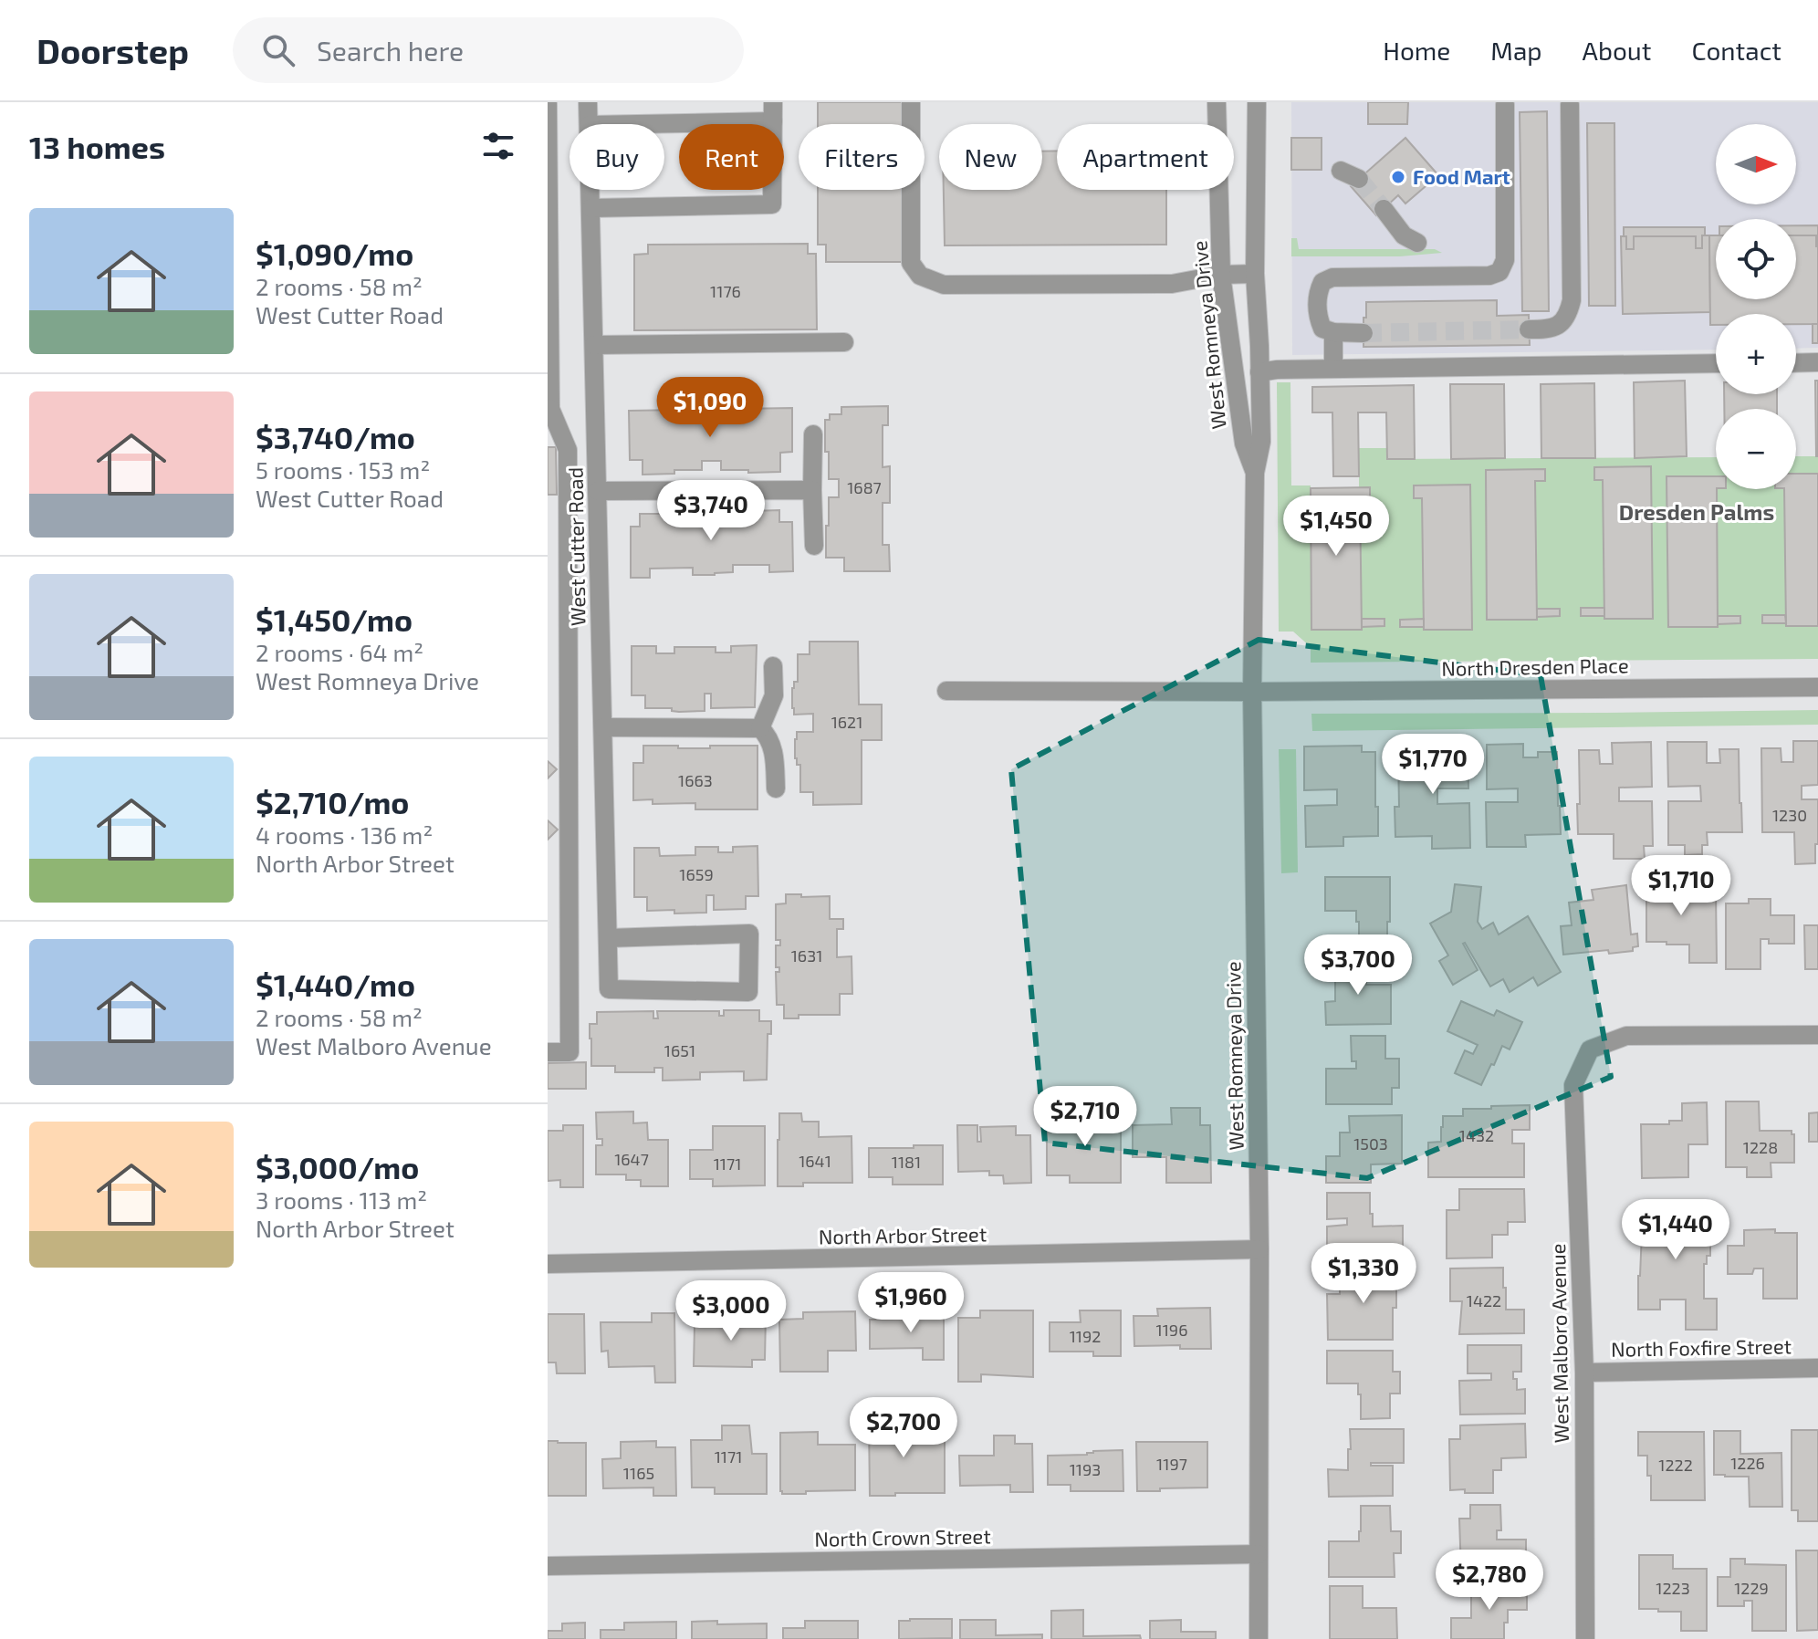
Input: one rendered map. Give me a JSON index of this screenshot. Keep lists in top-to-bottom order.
{
  "streets": {
    "street": [
      "West Romneya Drive",
      "West Cutter Road",
      "North Dresden Place",
      "North Arbor Street",
      "West Malboro Avenue",
      "North Foxfire Street",
      "North Crown Street"
    ]
  },
  "crossings": [
    ["West Romneya Drive", "North Dresden Place"],
    ["West Romneya Drive", "North Arbor Street"],
    ["West Romneya Drive", "North Crown Street"],
    ["West Malboro Avenue", "North Foxfire Street"]
  ],
  "districts": ["Dresden Palms"],
  "places": ["Food Mart"],
  "house_numbers": [
    "1176",
    "1687",
    "1621",
    "1663",
    "1230",
    "1659",
    "1631",
    "1651",
    "1432",
    "1503",
    "1228",
    "1647",
    "1641",
    "1181",
    "1171",
    "1422",
    "1196",
    "1192",
    "1171",
    "1226",
    "1197",
    "1222",
    "1193",
    "1165",
    "1223",
    "1229"
  ],
  "north": "right",
  "page": {
    "header": "Doorstep",
    "search": "Search here",
    "nav": [
      "Home",
      "Map",
      "About",
      "Contact"
    ],
    "heading": "13 homes",
    "map_buttons": ["+", "−"],
    "chip": [
      "Buy",
      "Rent",
      "Filters",
      "New",
      "Apartment"
    ],
    "list": [
      {
        "name": "$1,090/mo",
        "note": "2 rooms · 58 m² · West Cutter Road"
      },
      {
        "name": "$3,740/mo",
        "note": "5 rooms · 153 m² · West Cutter Road"
      },
      {
        "name": "$1,450/mo",
        "note": "2 rooms · 64 m² · West Romneya Drive"
      },
      {
        "name": "$2,710/mo",
        "note": "4 rooms · 136 m² · North Arbor Street"
      },
      {
        "name": "$1,440/mo",
        "note": "2 rooms · 58 m² · West Malboro Avenue"
      },
      {
        "name": "$3,000/mo",
        "note": "3 rooms · 113 m² · North Arbor Street"
      }
    ],
    "price": [
      "$1,090",
      "$3,740",
      "$1,450",
      "$1,770",
      "$1,710",
      "$3,700",
      "$2,710",
      "$1,440",
      "$1,330",
      "$1,960",
      "$3,000",
      "$2,700",
      "$2,780"
    ]
  }
}
